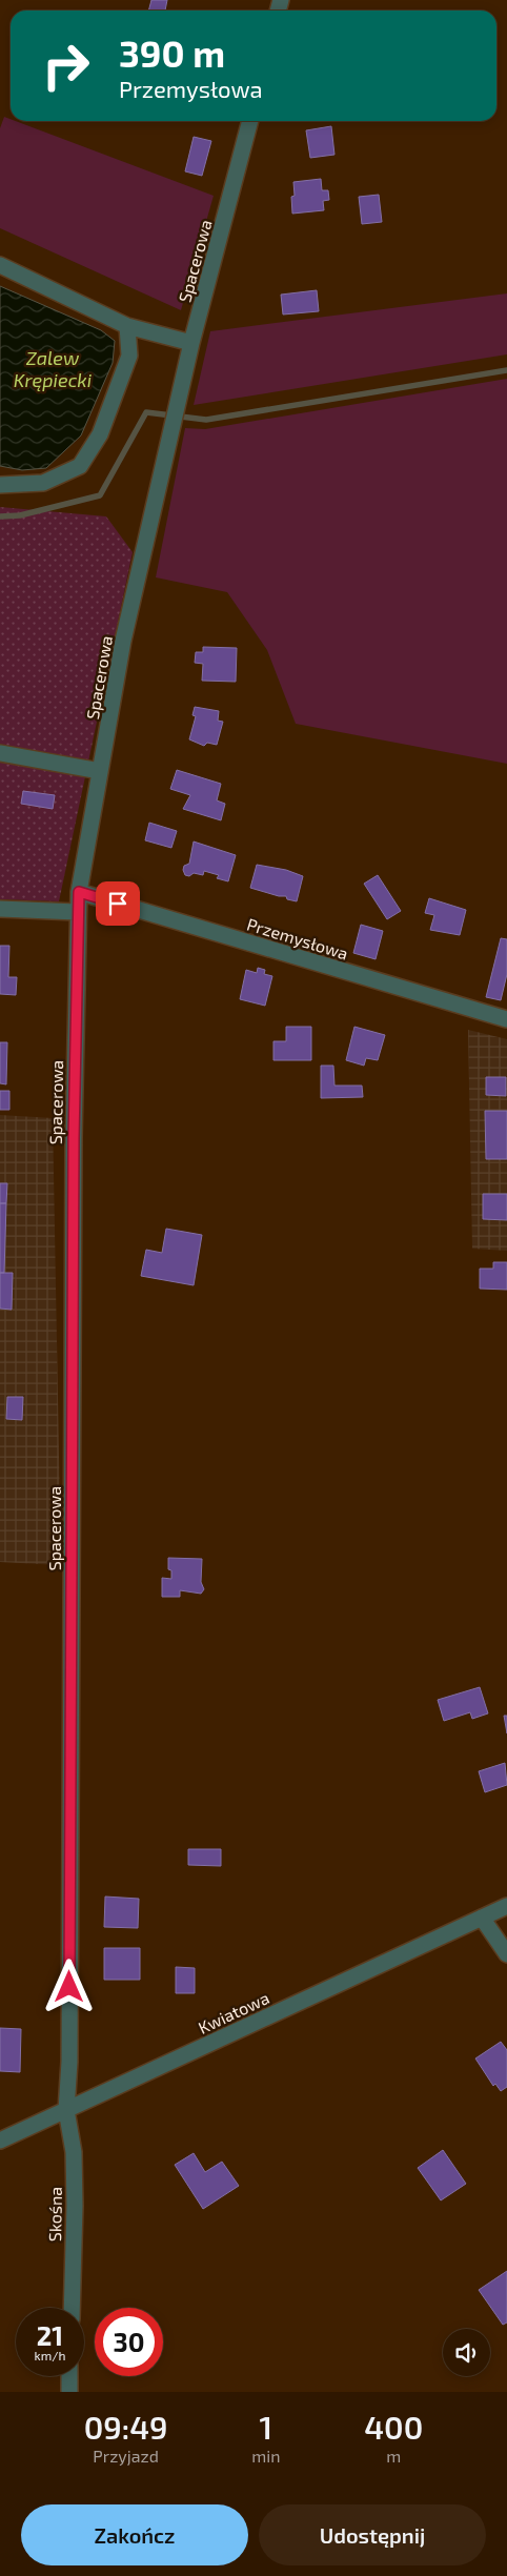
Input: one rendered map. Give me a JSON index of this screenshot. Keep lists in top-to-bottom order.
{
  "streets": {
    "street": [
      "Spacerowa",
      "Przemysłowa",
      "Kwiatowa",
      "Skośna"
    ]
  },
  "crossings": [
    ["Spacerowa", "Przemysłowa"],
    ["Spacerowa", "Kwiatowa"],
    ["Spacerowa", "Skośna"],
    ["Kwiatowa", "Skośna"]
  ],
  "water": ["Zalew Krępiecki"],
  "page": {
    "turn": ["390 m", "Przemysłowa"],
    "speed": "21 km/h",
    "limit": "30",
    "eta": [
      "09:49",
      "Przyjazd",
      "1",
      "min",
      "400",
      "m"
    ],
    "buttons": ["Zakończ", "Udostępnij"]
  }
}
